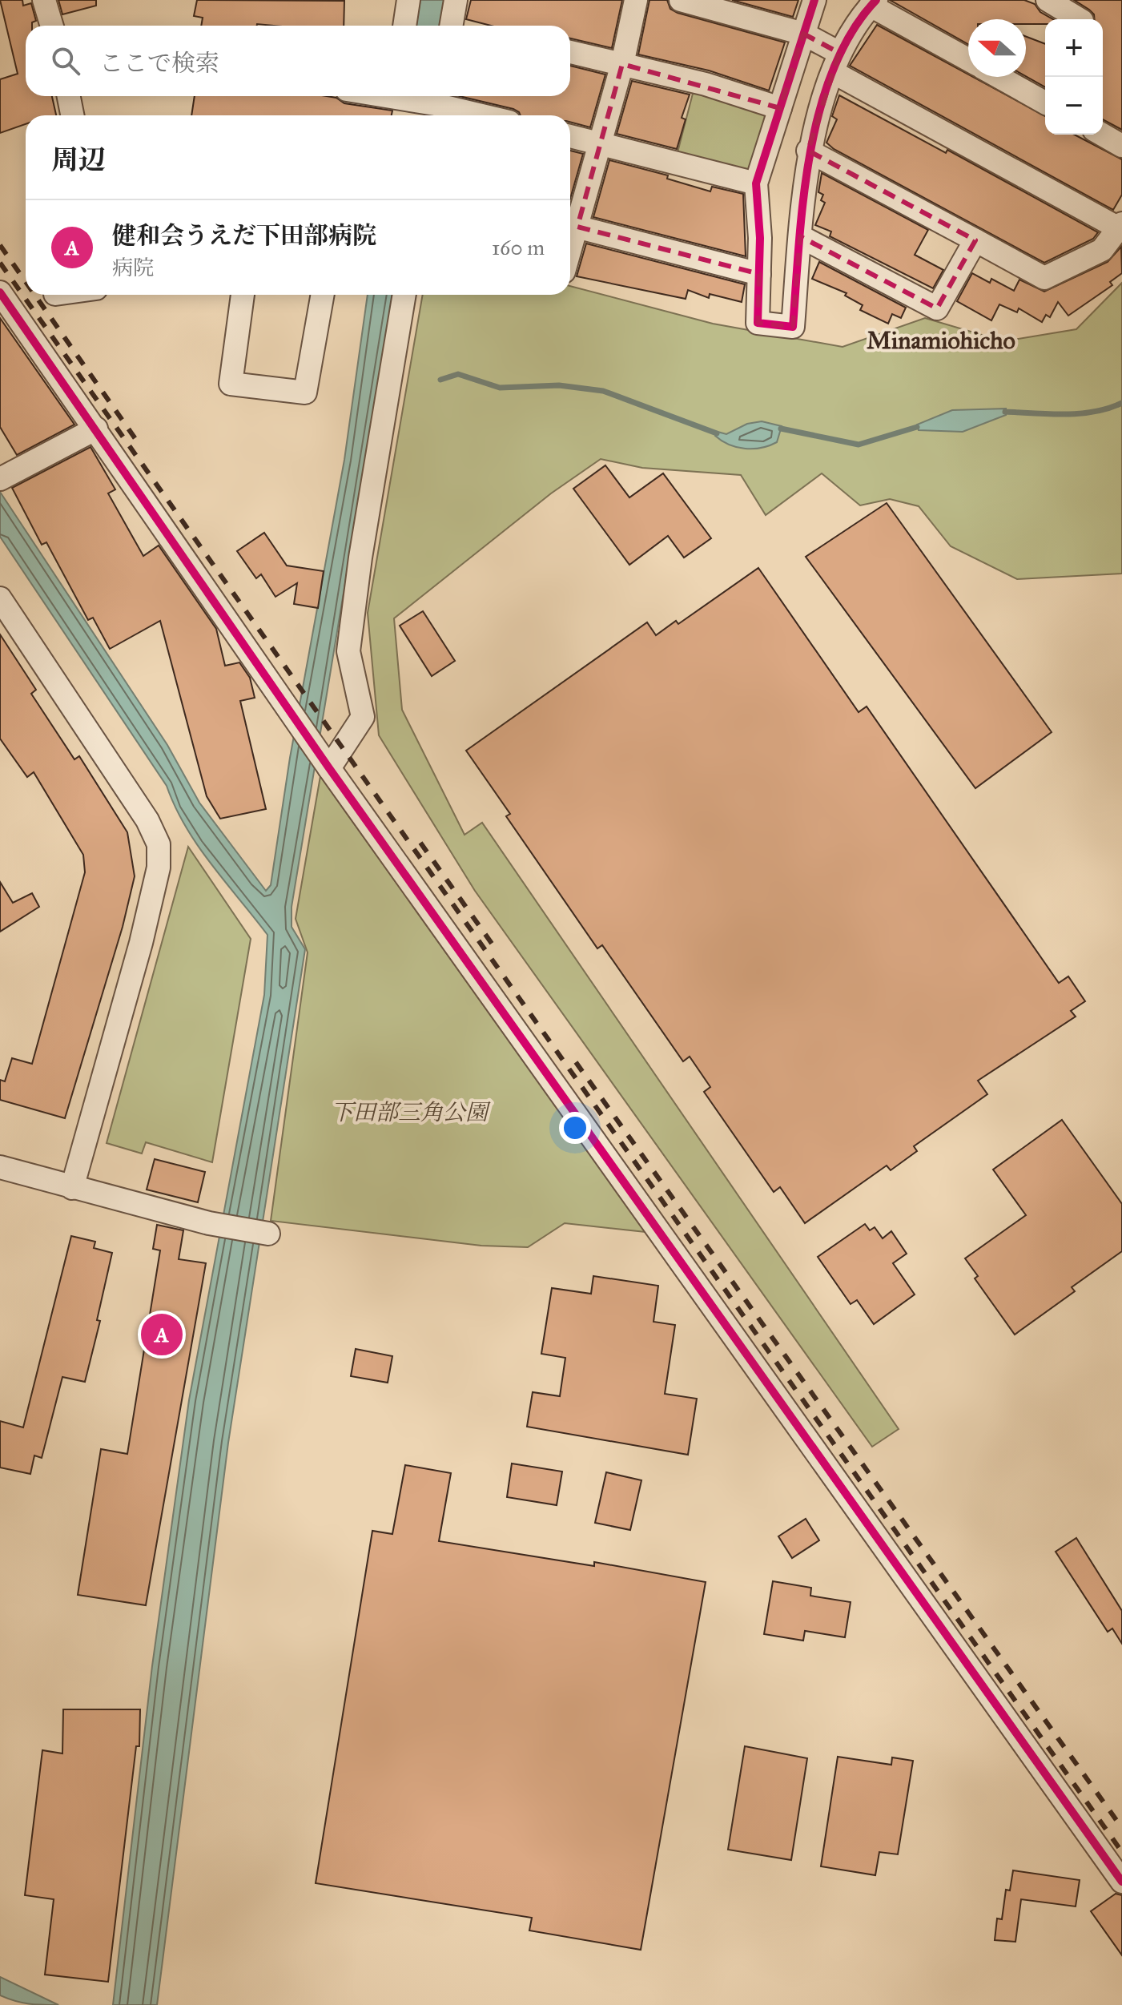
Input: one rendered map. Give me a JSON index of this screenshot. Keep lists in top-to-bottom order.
{
  "districts": ["Minamiohicho"],
  "parks": ["下田部三角公園"],
  "north": "left",
  "page": {
    "map_buttons": ["+", "−"],
    "search": "ここで検索",
    "heading": "周辺",
    "list": [
      {
        "mark": "A",
        "name": "健和会うえだ下田部病院",
        "note": "病院",
        "value": "160 m"
      }
    ],
    "pins": "A"
  }
}
